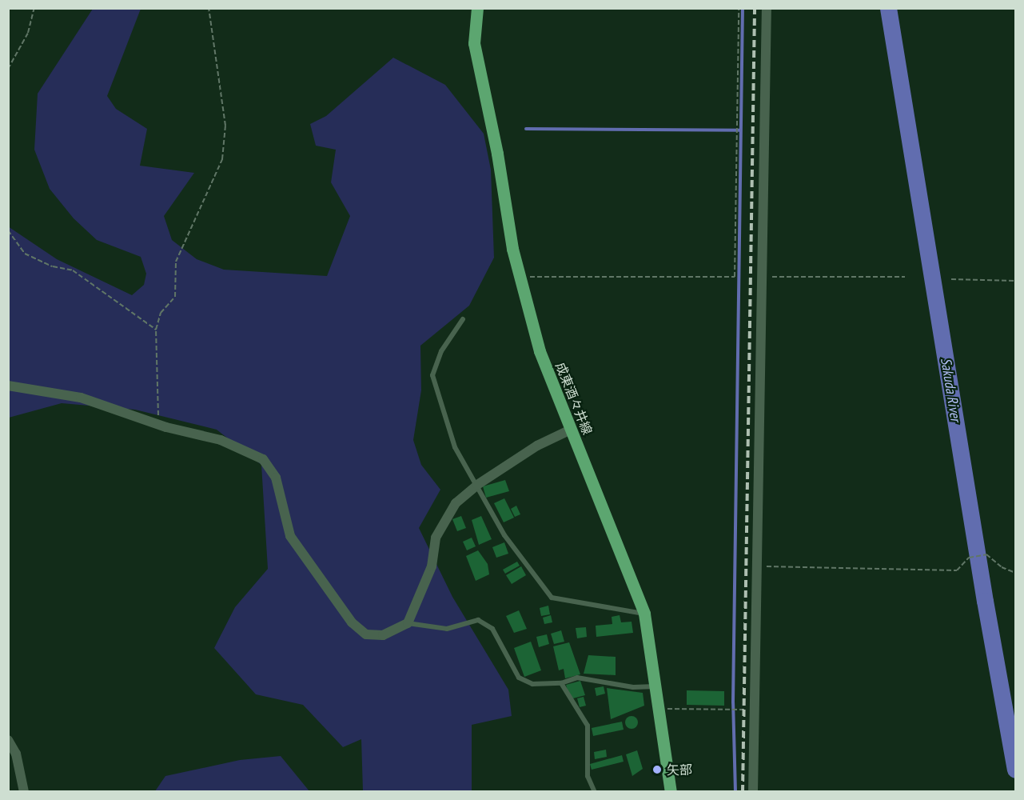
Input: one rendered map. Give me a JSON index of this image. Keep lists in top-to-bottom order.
{
  "streets": {
    "main road": ["成東酒々井線"]
  },
  "water": ["Sakuda River"],
  "places": ["矢部"]
}
